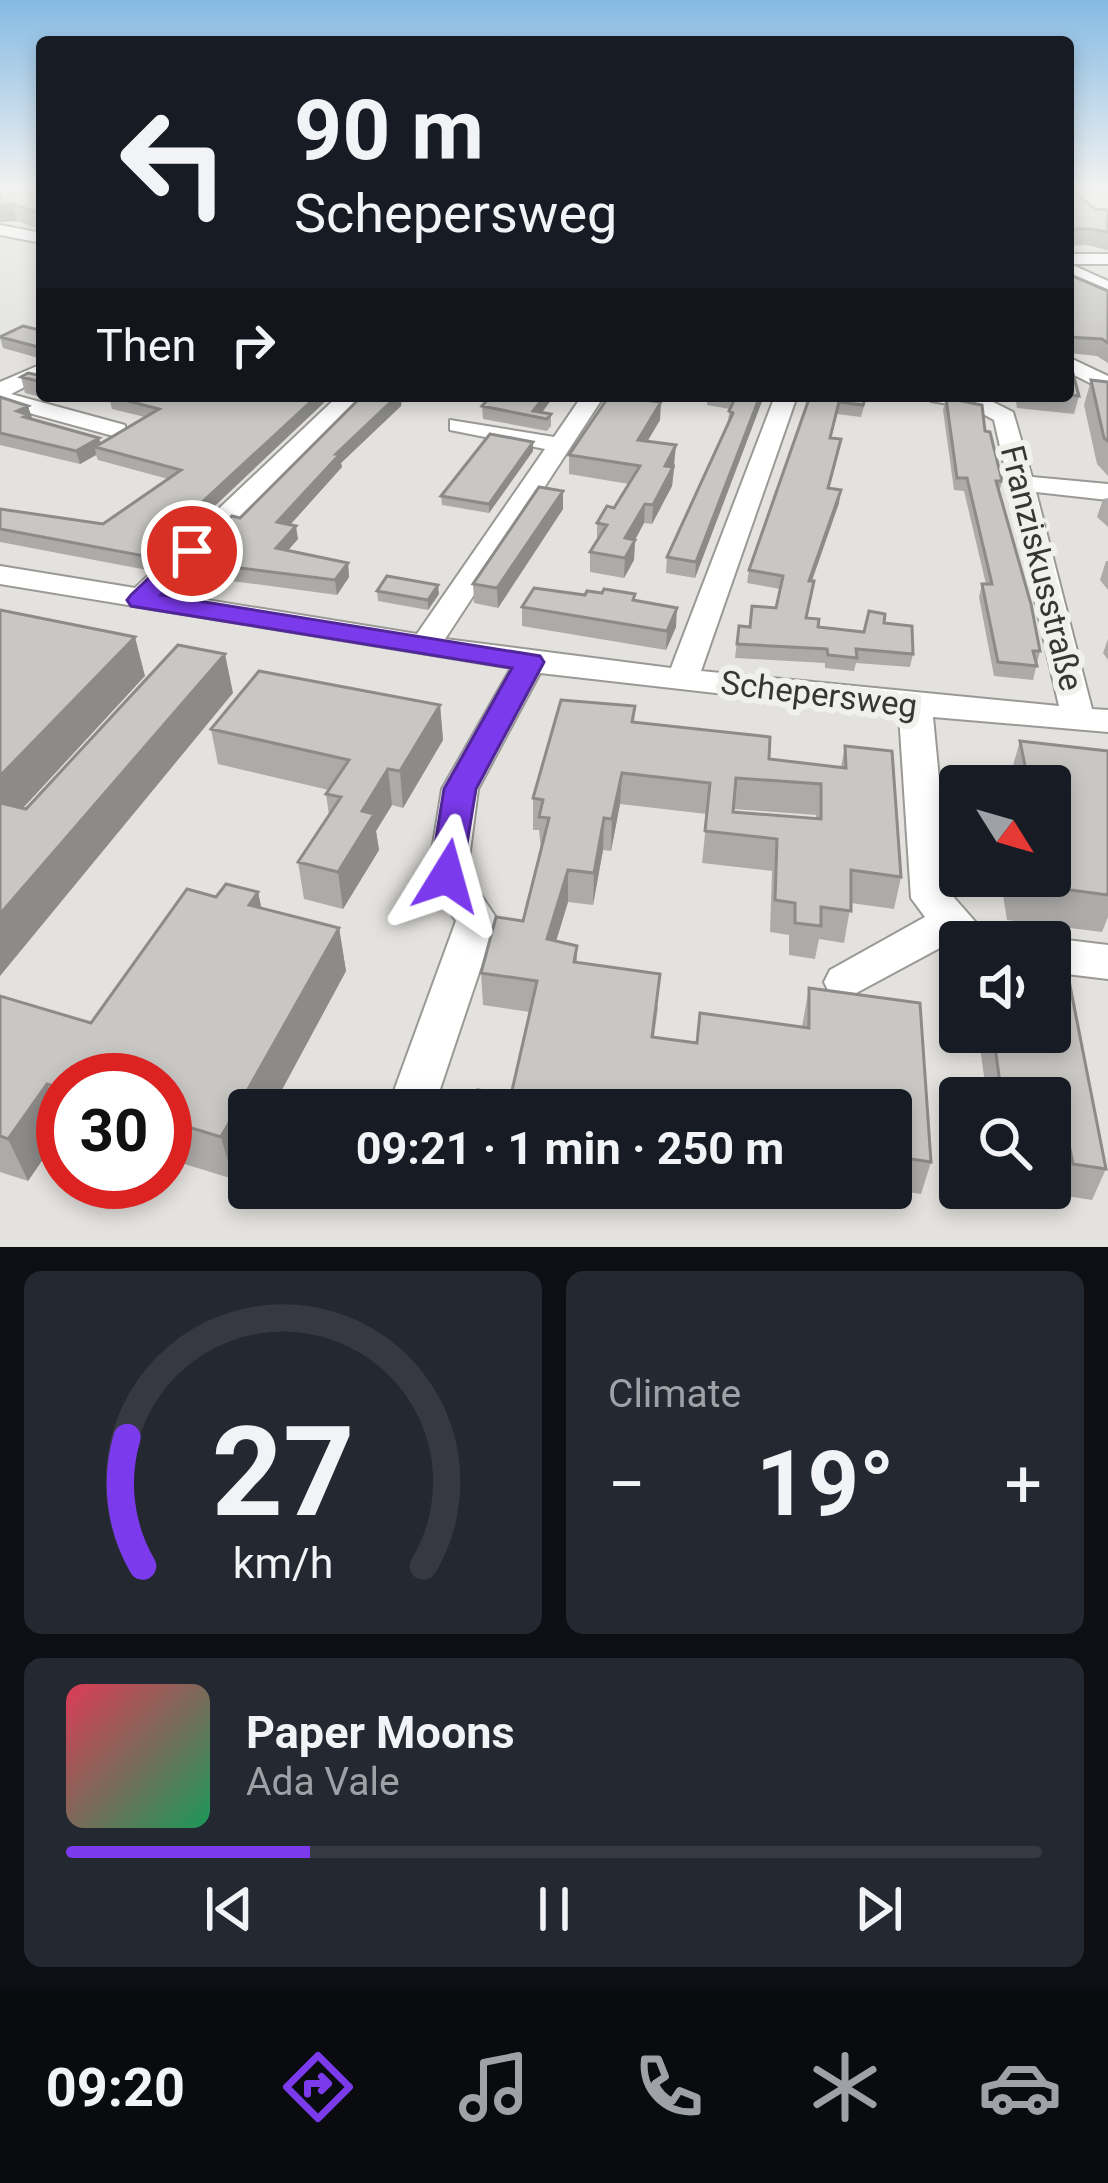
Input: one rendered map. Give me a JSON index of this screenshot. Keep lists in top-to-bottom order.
{
  "streets": {
    "street": ["Franziskusstraße", "Schepersweg"]
  },
  "crossings": [
    ["Franziskusstraße", "Schepersweg"]
  ],
  "north": "bottom right",
  "page": {
    "turn": ["90 m", "Schepersweg"],
    "then": "Then",
    "limit": "30",
    "trip": "09:21 · 1 min · 250 m",
    "tile": "Climate",
    "heat": ["−", "19°", "+"],
    "song": ["Paper Moons", "Ada Vale"],
    "tabs": "09:20",
    "gauge": ["27", "km/h"]
  }
}
